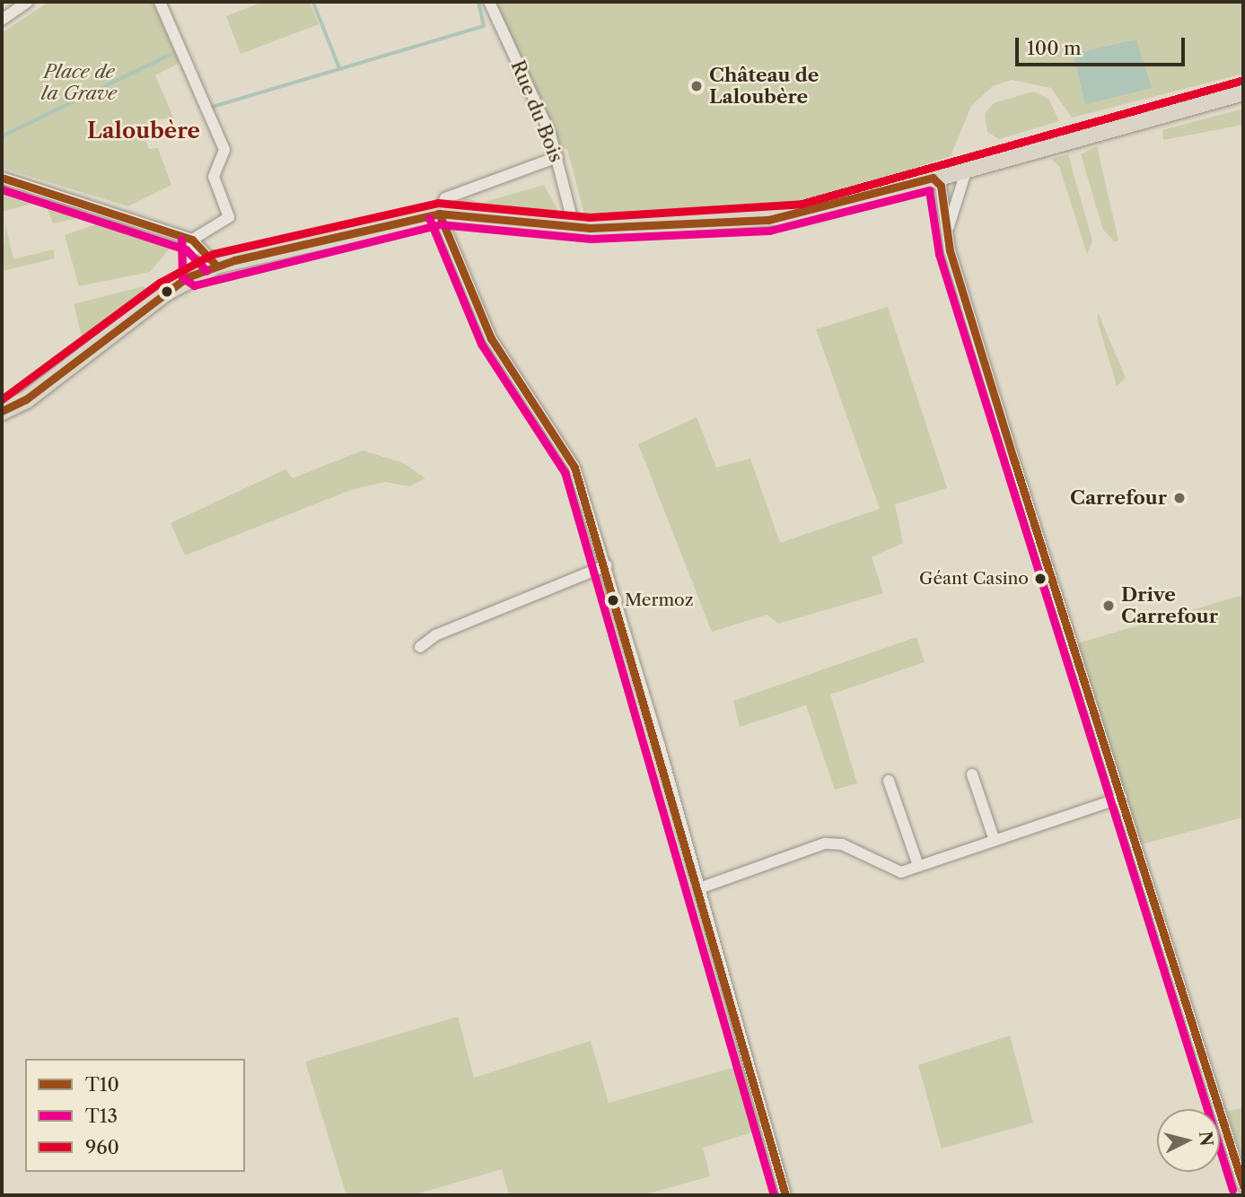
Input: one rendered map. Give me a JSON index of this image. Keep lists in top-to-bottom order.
{
  "streets": {
    "street": ["Rue du Bois"]
  },
  "districts": ["Laloubère"],
  "parks": ["Place de la Grave"],
  "places": [
    "Château de Laloubère",
    "Carrefour",
    "Géant Casino",
    "Mermoz",
    "Drive Carrefour"
  ],
  "lines": ["transit line 960", "transit line T10", "transit line T13"],
  "legend": ["T10", "T13", "960"],
  "scale_bar": "100 m",
  "north": "right"
}
